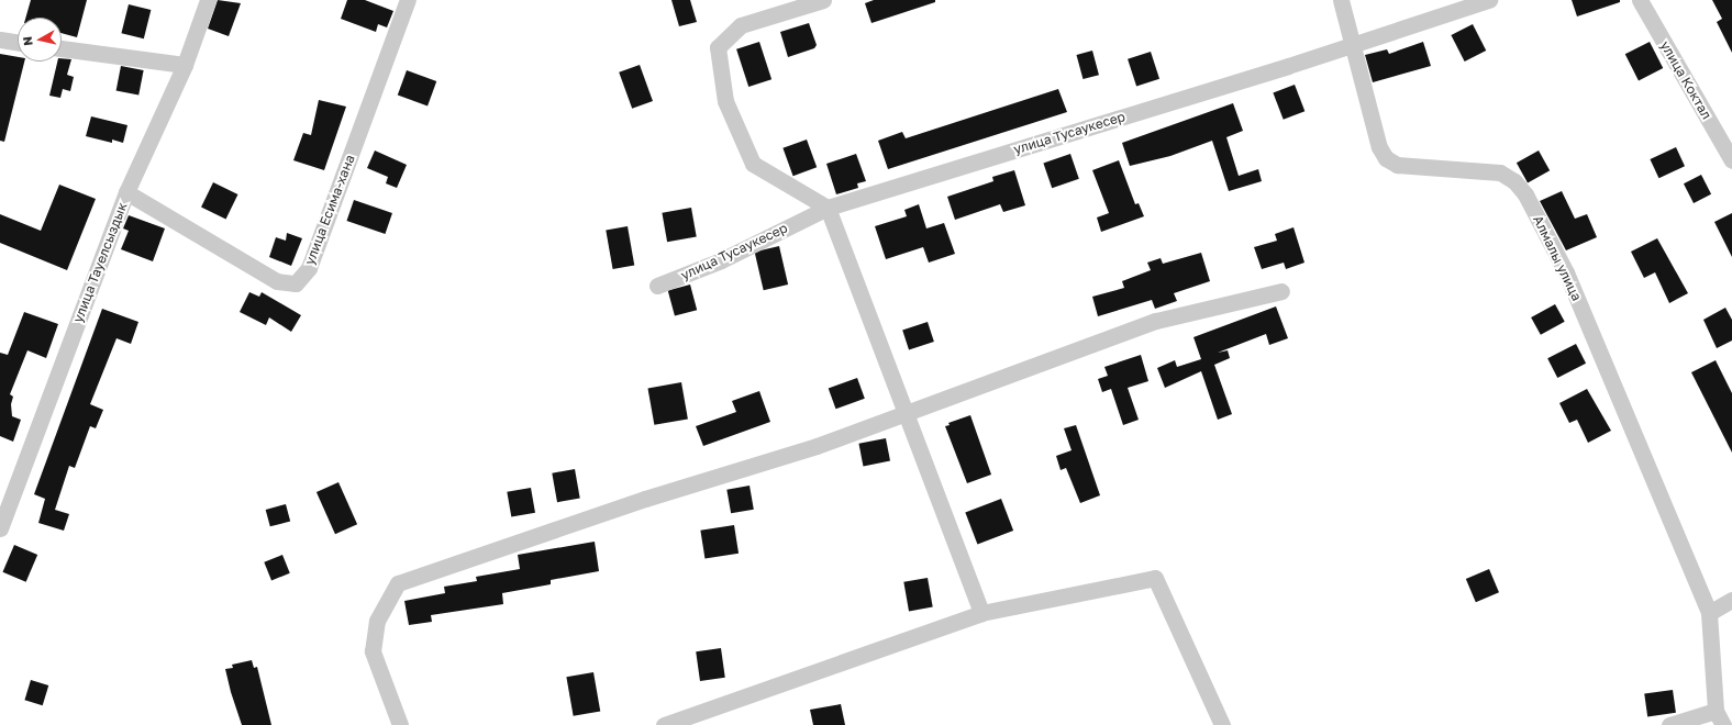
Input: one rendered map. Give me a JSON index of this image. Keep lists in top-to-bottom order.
{
  "streets": {
    "street": [
      "улица Коктал",
      "улица Тусаукесер",
      "улица Есима-хана",
      "Алмалы улица",
      "улица Тауелсыздык"
    ]
  },
  "crossings": [
    ["улица Тусаукесер", "Алмалы улица"],
    ["улица Есима-хана", "улица Тауелсыздык"]
  ],
  "north": "left"
}
